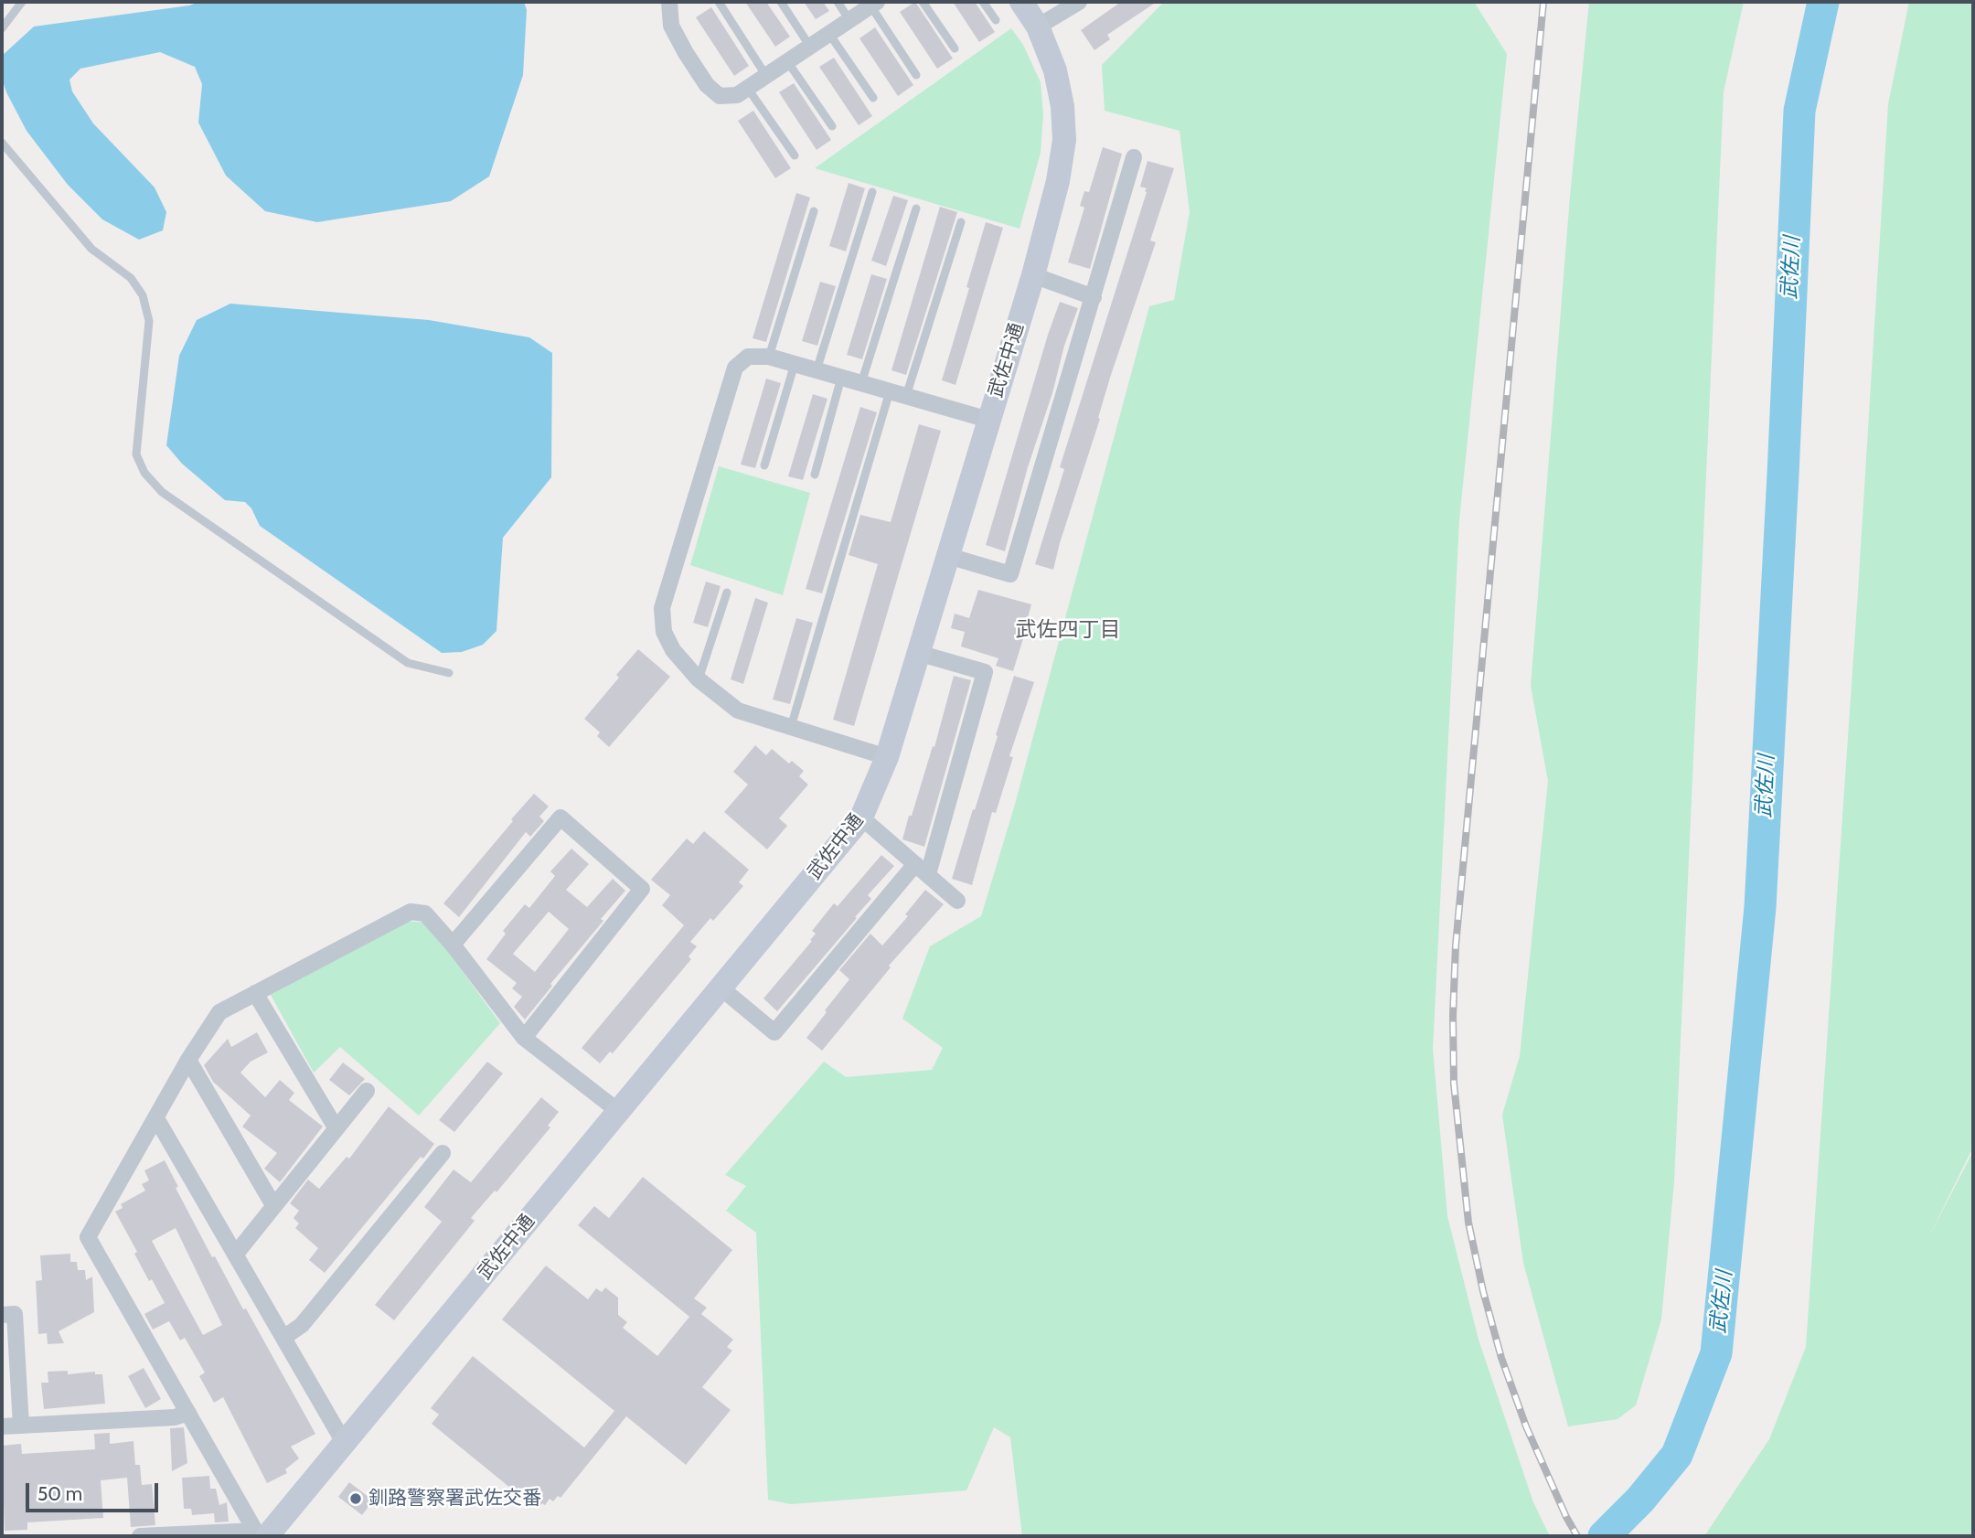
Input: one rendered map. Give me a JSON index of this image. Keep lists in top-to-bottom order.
{
  "streets": {
    "street": ["武佐中通"]
  },
  "districts": ["武佐四丁目"],
  "water": ["武佐川"],
  "places": ["釧路警察署武佐交番"],
  "scale_bar": "50 m"
}
